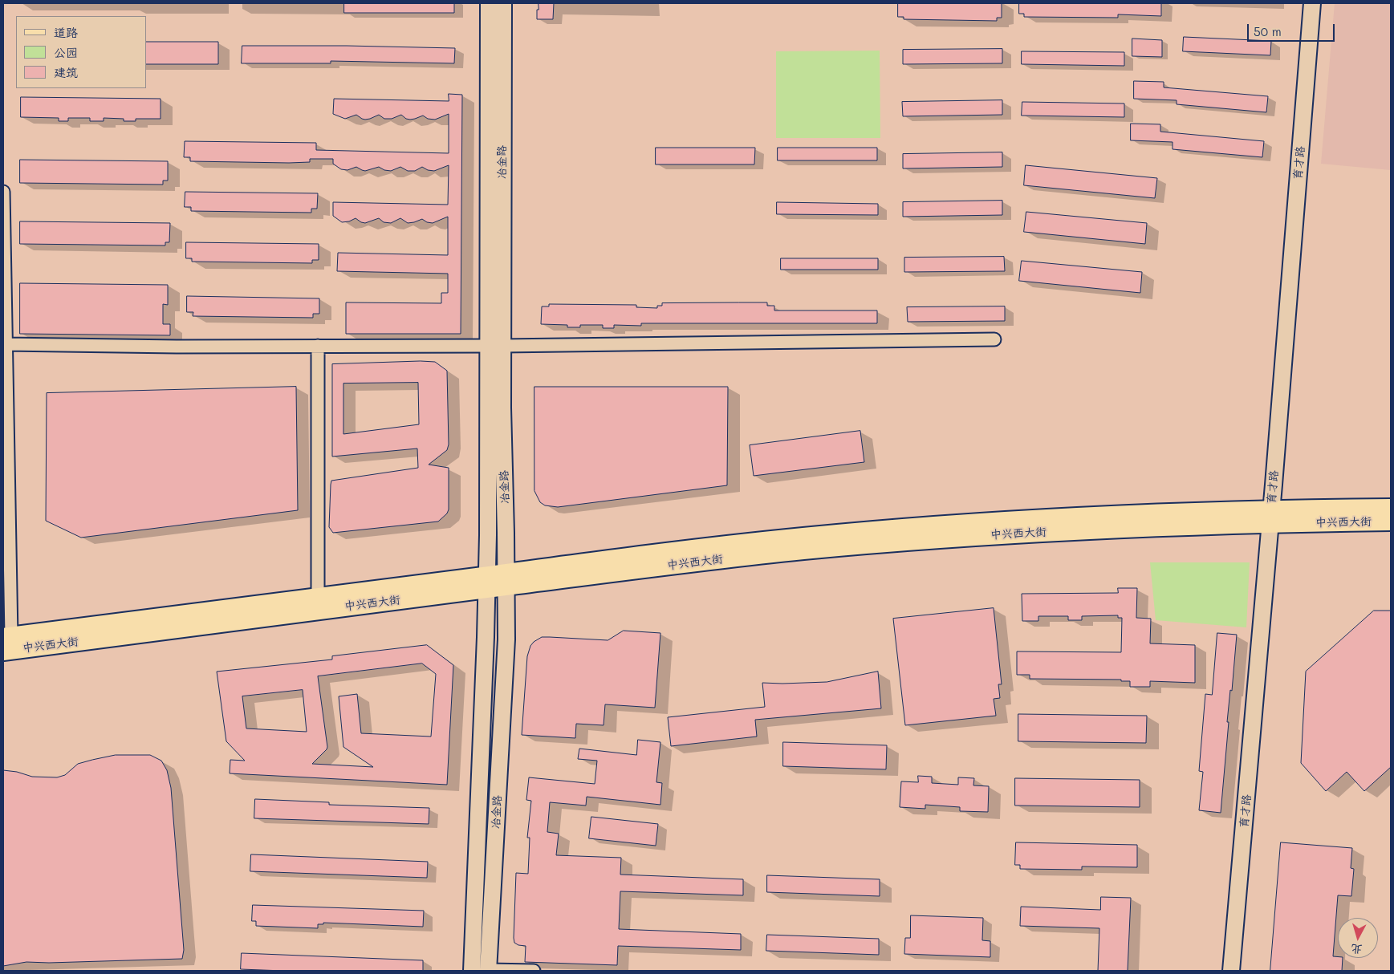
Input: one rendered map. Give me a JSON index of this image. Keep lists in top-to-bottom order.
{
  "streets": {
    "main road": ["中兴西大街"],
    "street": ["冶金路", "育才路"]
  },
  "crossings": [
    ["冶金路", "中兴西大街"],
    ["育才路", "中兴西大街"]
  ],
  "legend": ["道路", "公园", "建筑"],
  "scale_bar": "50 m",
  "north": "bottom"
}
